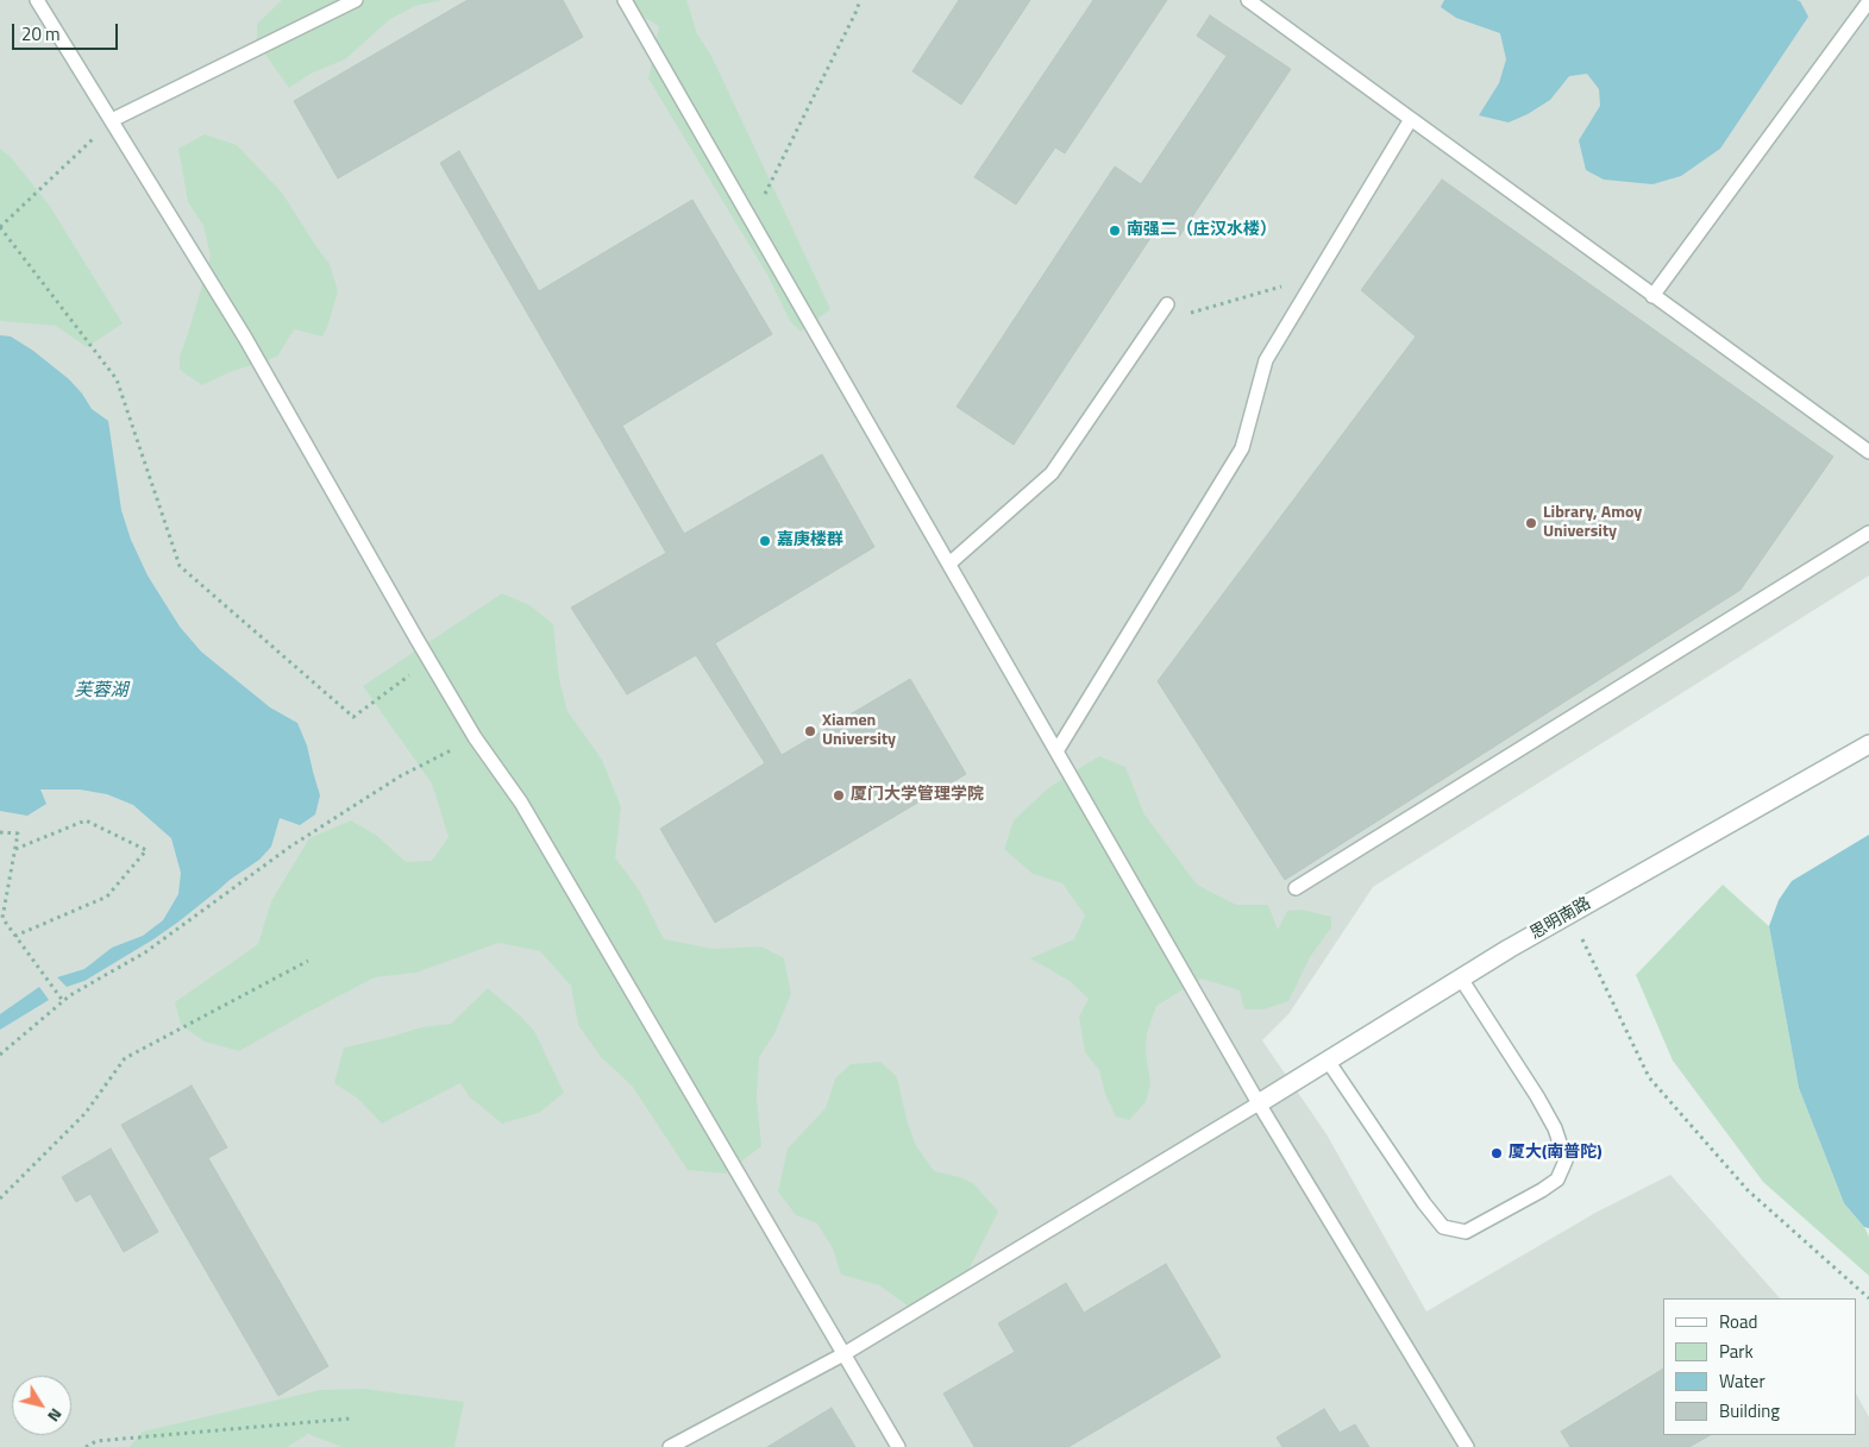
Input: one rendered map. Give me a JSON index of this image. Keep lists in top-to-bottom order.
{
  "streets": {
    "street": ["思明南路"]
  },
  "water": ["芙蓉湖"],
  "places": [
    "南强二（庄汉水楼）",
    "Library, Amoy University",
    "嘉庚楼群",
    "Xiamen University",
    "厦门大学管理学院",
    "厦大(南普陀)"
  ],
  "legend": [
    "Road",
    "Park",
    "Water",
    "Building"
  ],
  "scale_bar": "20 m",
  "north": "bottom right"
}
